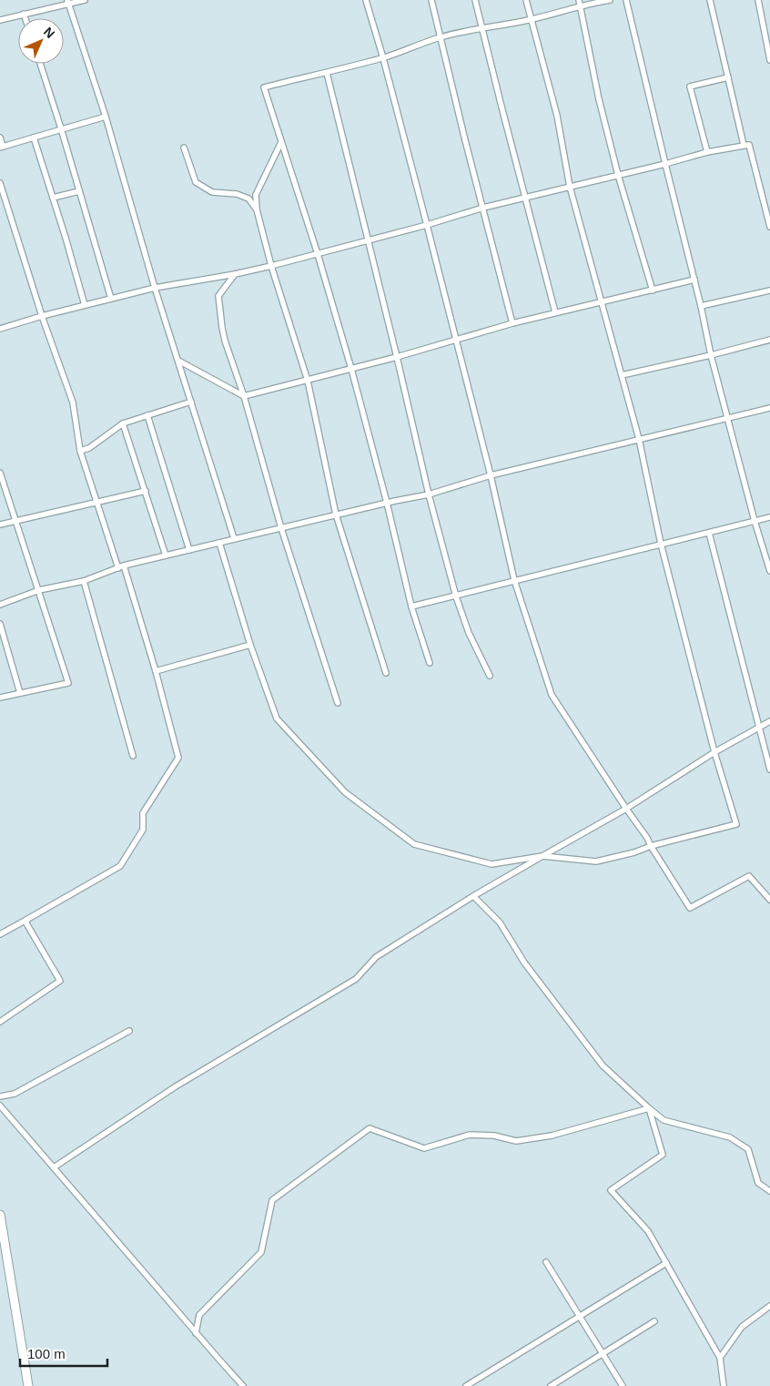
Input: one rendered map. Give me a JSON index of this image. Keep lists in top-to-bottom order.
{
  "scale_bar": "100 m",
  "north": "top right"
}
